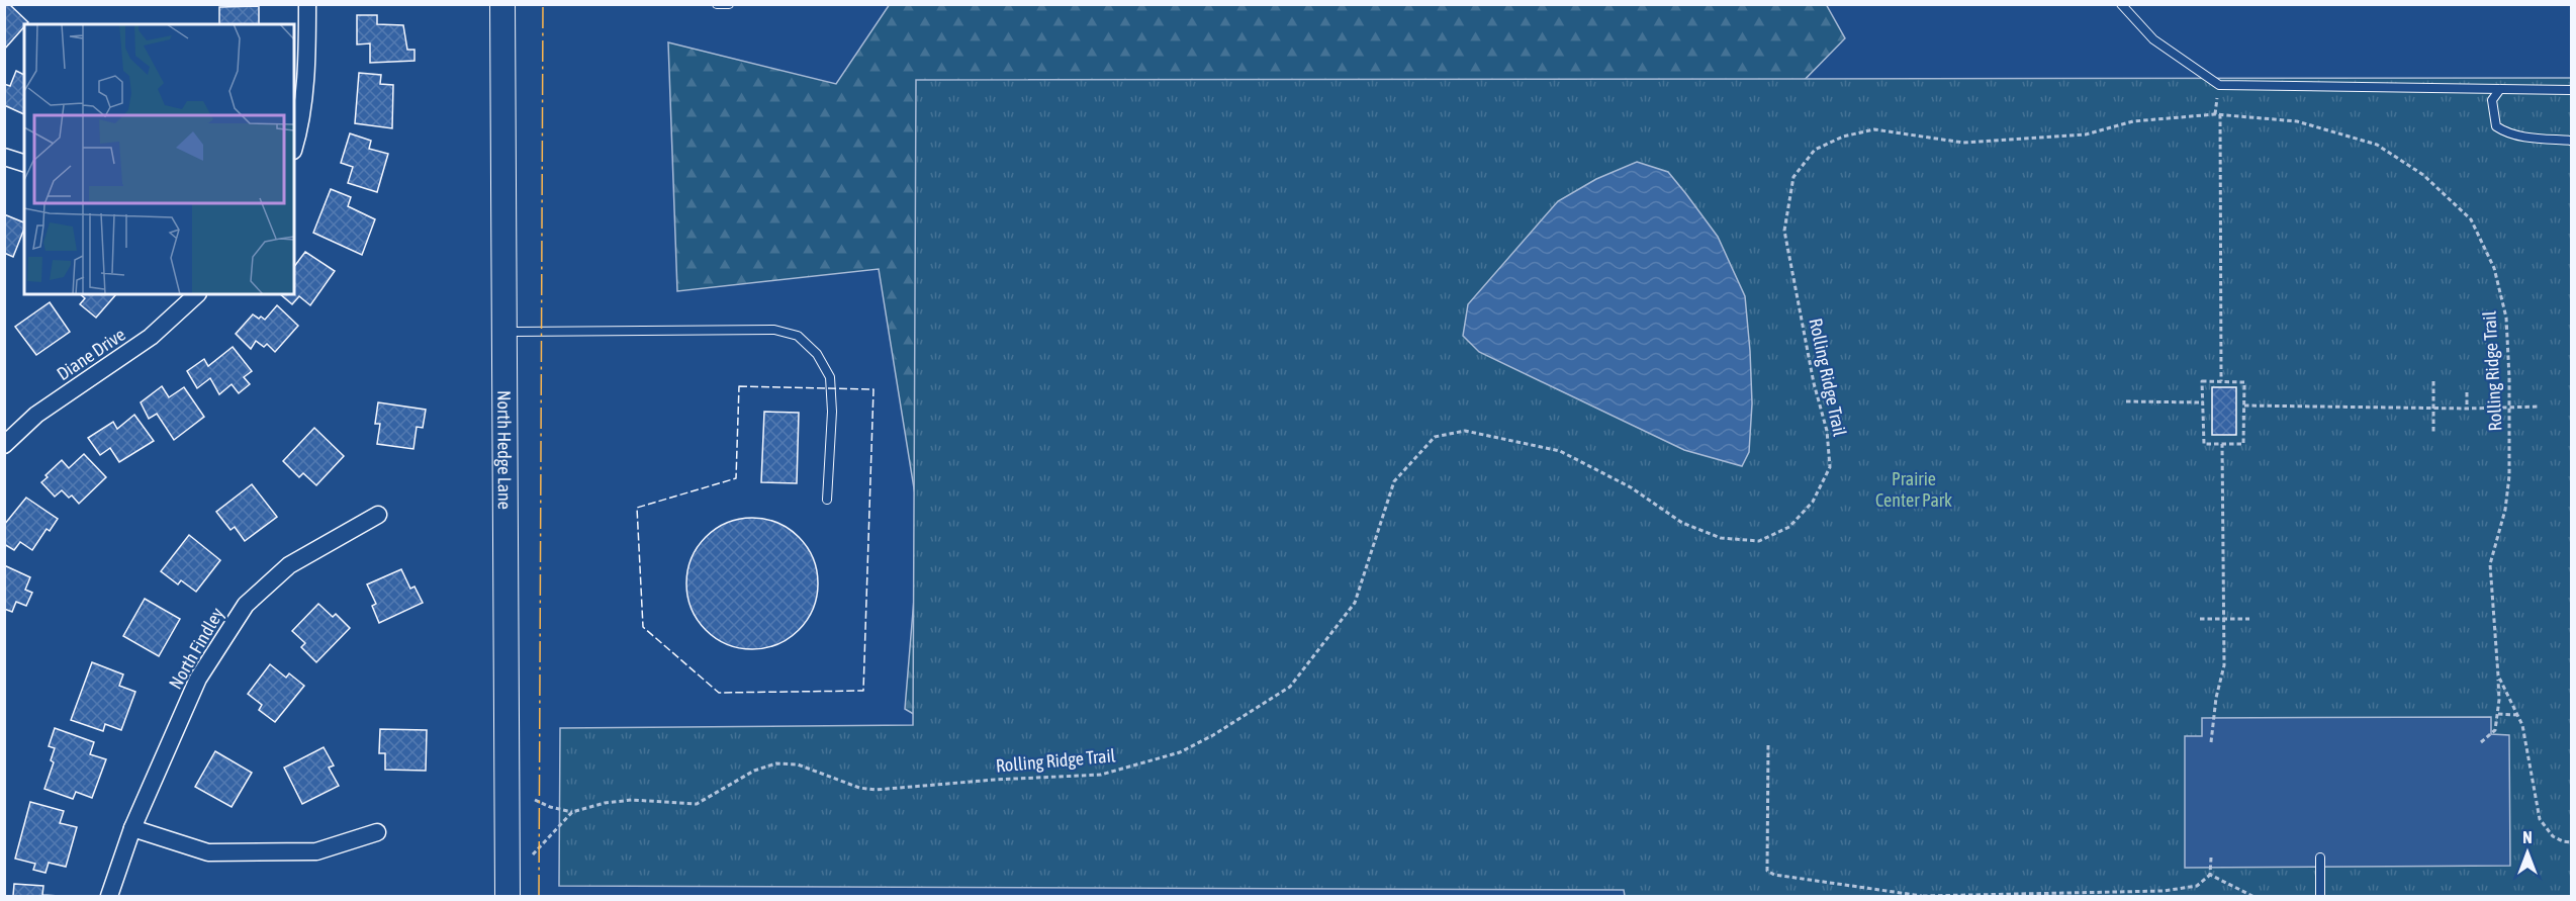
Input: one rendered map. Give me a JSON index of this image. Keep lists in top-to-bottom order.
{
  "streets": {
    "street": ["Diane Drive", "North Hedge Lane", "North Findley"],
    "path": ["Rolling Ridge Trail"]
  },
  "parks": ["Prairie Center Park"],
  "north": "top"
}
